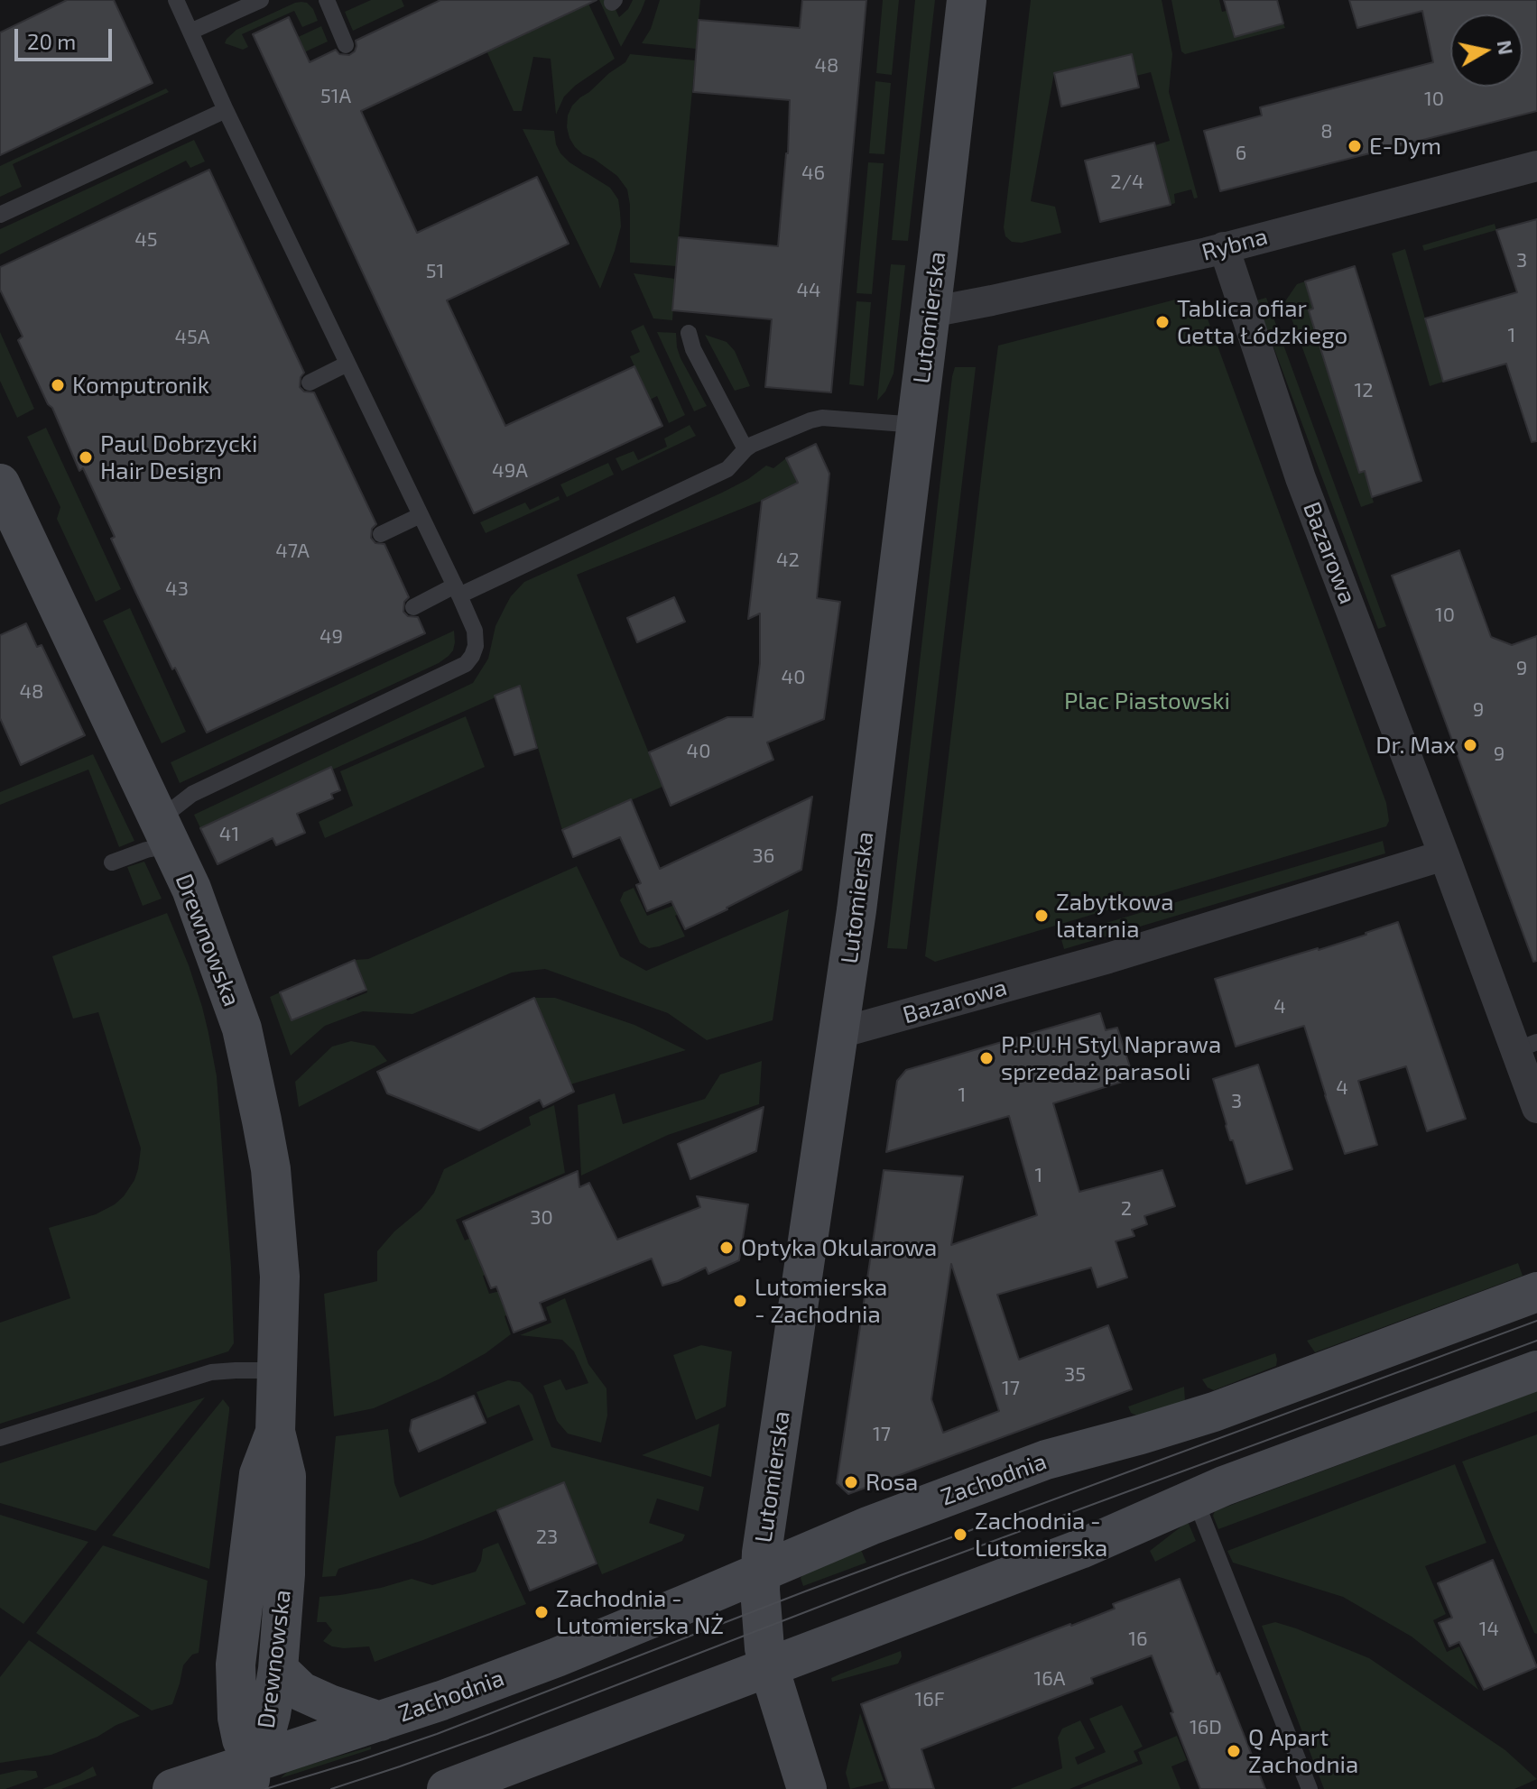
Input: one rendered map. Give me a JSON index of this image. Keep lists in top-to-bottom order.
{
  "streets": {
    "main road": ["Lutomierska", "Drewnowska", "Zachodnia"],
    "street": ["Rybna", "Bazarowa"]
  },
  "crossings": [
    ["Rybna", "Lutomierska"],
    ["Rybna", "Bazarowa"],
    ["Lutomierska", "Bazarowa"],
    ["Lutomierska", "Zachodnia"],
    ["Drewnowska", "Zachodnia"]
  ],
  "parks": ["Plac Piastowski"],
  "places": [
    "E-Dym",
    "Tablica ofiar Getta Łódzkiego",
    "Komputronik",
    "Paul Dobrzycki Hair Design",
    "Dr. Max",
    "Zabytkowa latarnia",
    "P.P.U.H Styl Naprawa sprzedaż parasoli",
    "Optyka Okularowa",
    "Lutomierska - Zachodnia",
    "Rosa",
    "Zachodnia - Lutomierska",
    "Zachodnia - Lutomierska NŻ",
    "Q Apart Zachodnia"
  ],
  "house_numbers": [
    "48",
    "51A",
    "10",
    "8",
    "6",
    "46",
    "2/4",
    "45",
    "3",
    "51",
    "44",
    "1",
    "45A",
    "12",
    "49A",
    "47A",
    "42",
    "43",
    "10",
    "49",
    "9",
    "40",
    "48",
    "9",
    "40",
    "9",
    "41",
    "36",
    "4",
    "4",
    "1",
    "3",
    "1",
    "2",
    "30",
    "35",
    "17",
    "17",
    "23",
    "14",
    "16",
    "16A",
    "16F",
    "16D"
  ],
  "scale_bar": "20 m",
  "north": "right"
}
